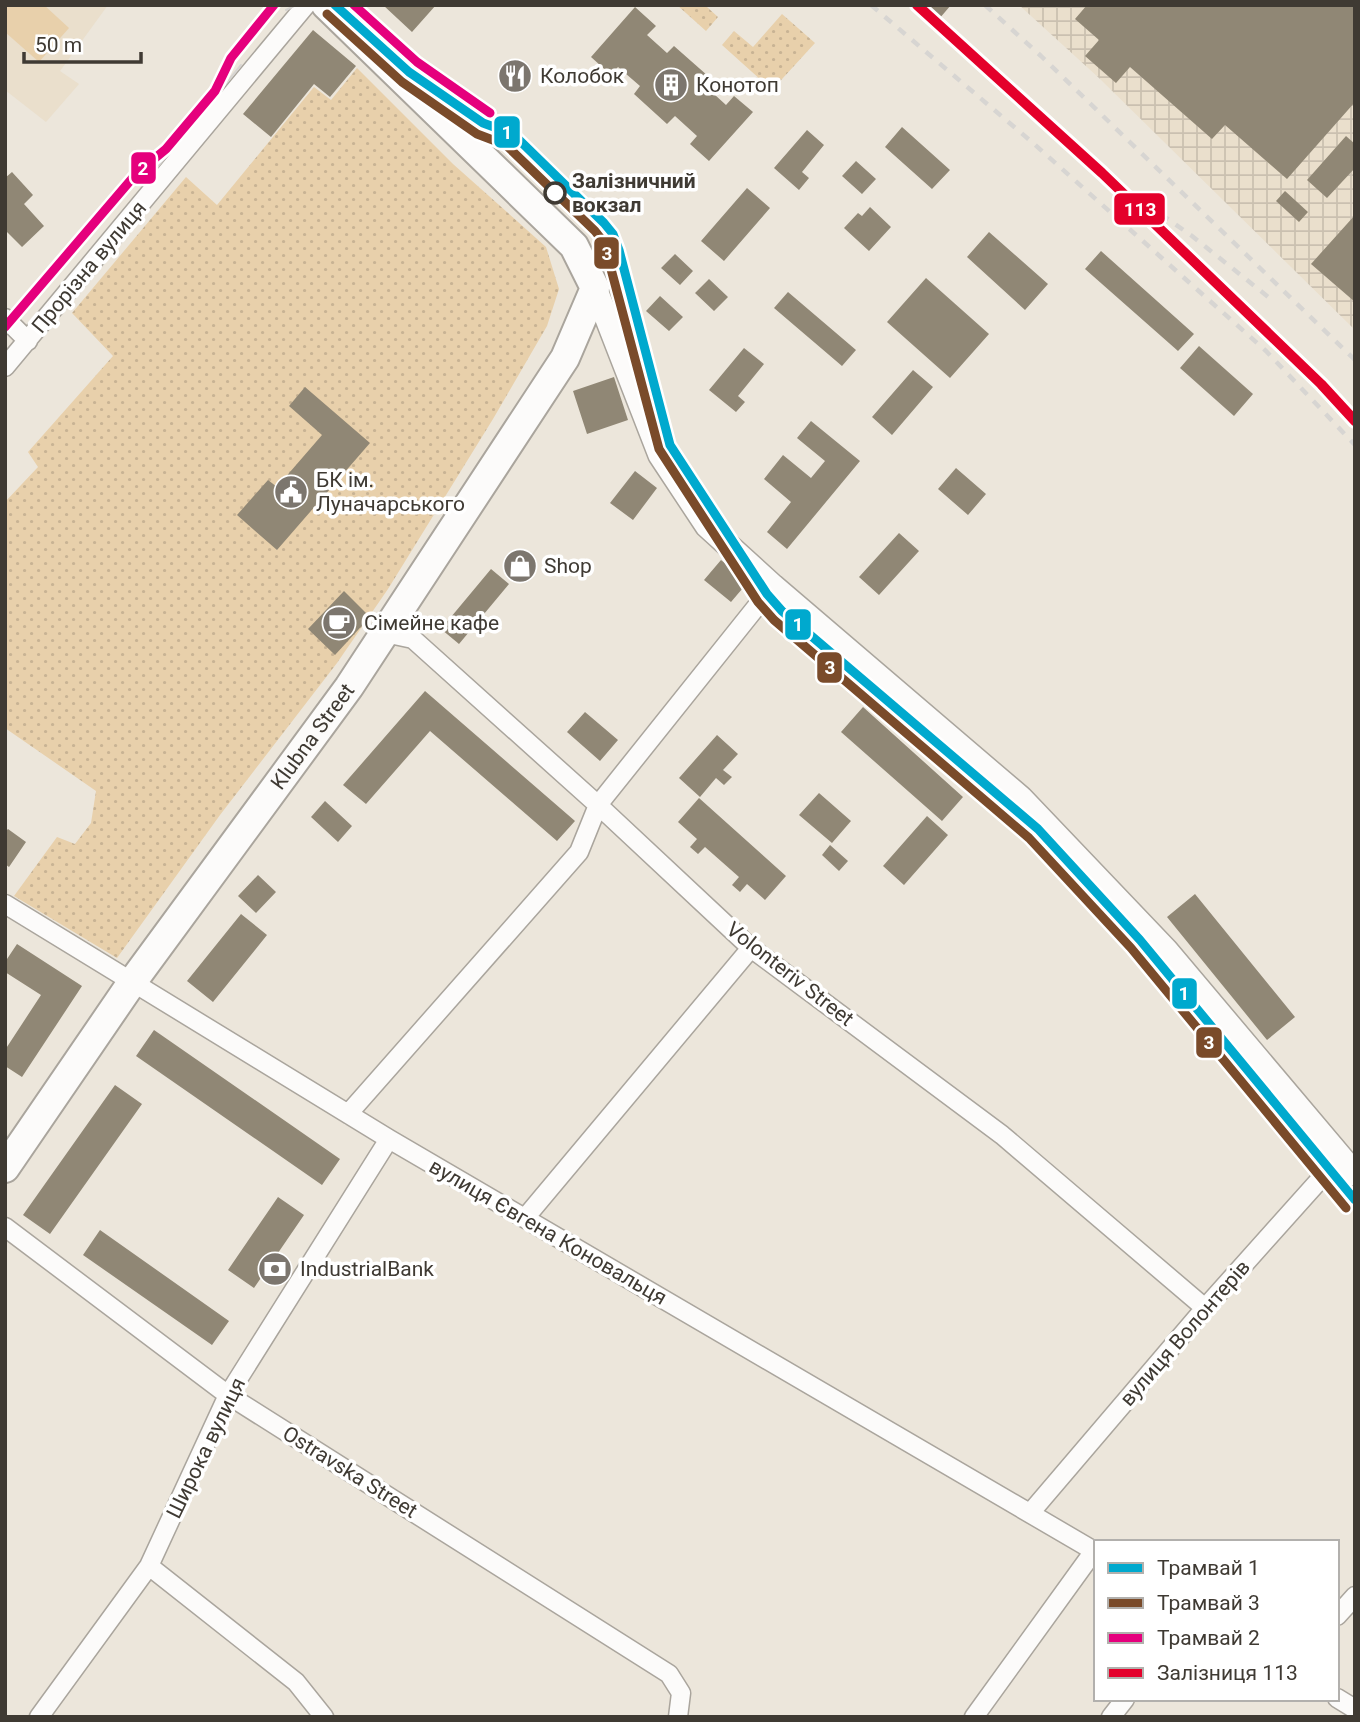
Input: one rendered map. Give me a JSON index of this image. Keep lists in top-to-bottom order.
{
  "streets": {
    "main road": ["Klubna Street"],
    "street": [
      "Прорізна вулиця",
      "Volonteriv Street",
      "вулиця Євгена Коновальця",
      "вулиця Волонтерів",
      "Широка вулиця",
      "Ostravska Street"
    ]
  },
  "crossings": [
    ["Klubna Street", "Volonteriv Street"],
    ["Klubna Street", "вулиця Євгена Коновальця"],
    ["Volonteriv Street", "вулиця Волонтерів"],
    ["вулиця Євгена Коновальця", "вулиця Волонтерів"],
    ["вулиця Євгена Коновальця", "Широка вулиця"],
    ["Широка вулиця", "Ostravska Street"]
  ],
  "places": {
    "restaurant": ["Колобок"],
    "building": ["Конотоп"],
    "other": ["Залізничний вокзал"],
    "public building": ["БК ім. Луначарського"],
    "shop": ["Shop"],
    "cafe": ["Сімейне кафе"],
    "bank": ["IndustrialBank"]
  },
  "lines": [
    "tram line 1",
    "tram line 2",
    "rail line 113",
    "tram line 3"
  ],
  "legend": [
    "Трамвай 1",
    "Трамвай 3",
    "Трамвай 2",
    "Залізниця 113"
  ],
  "scale_bar": "50 m"
}
